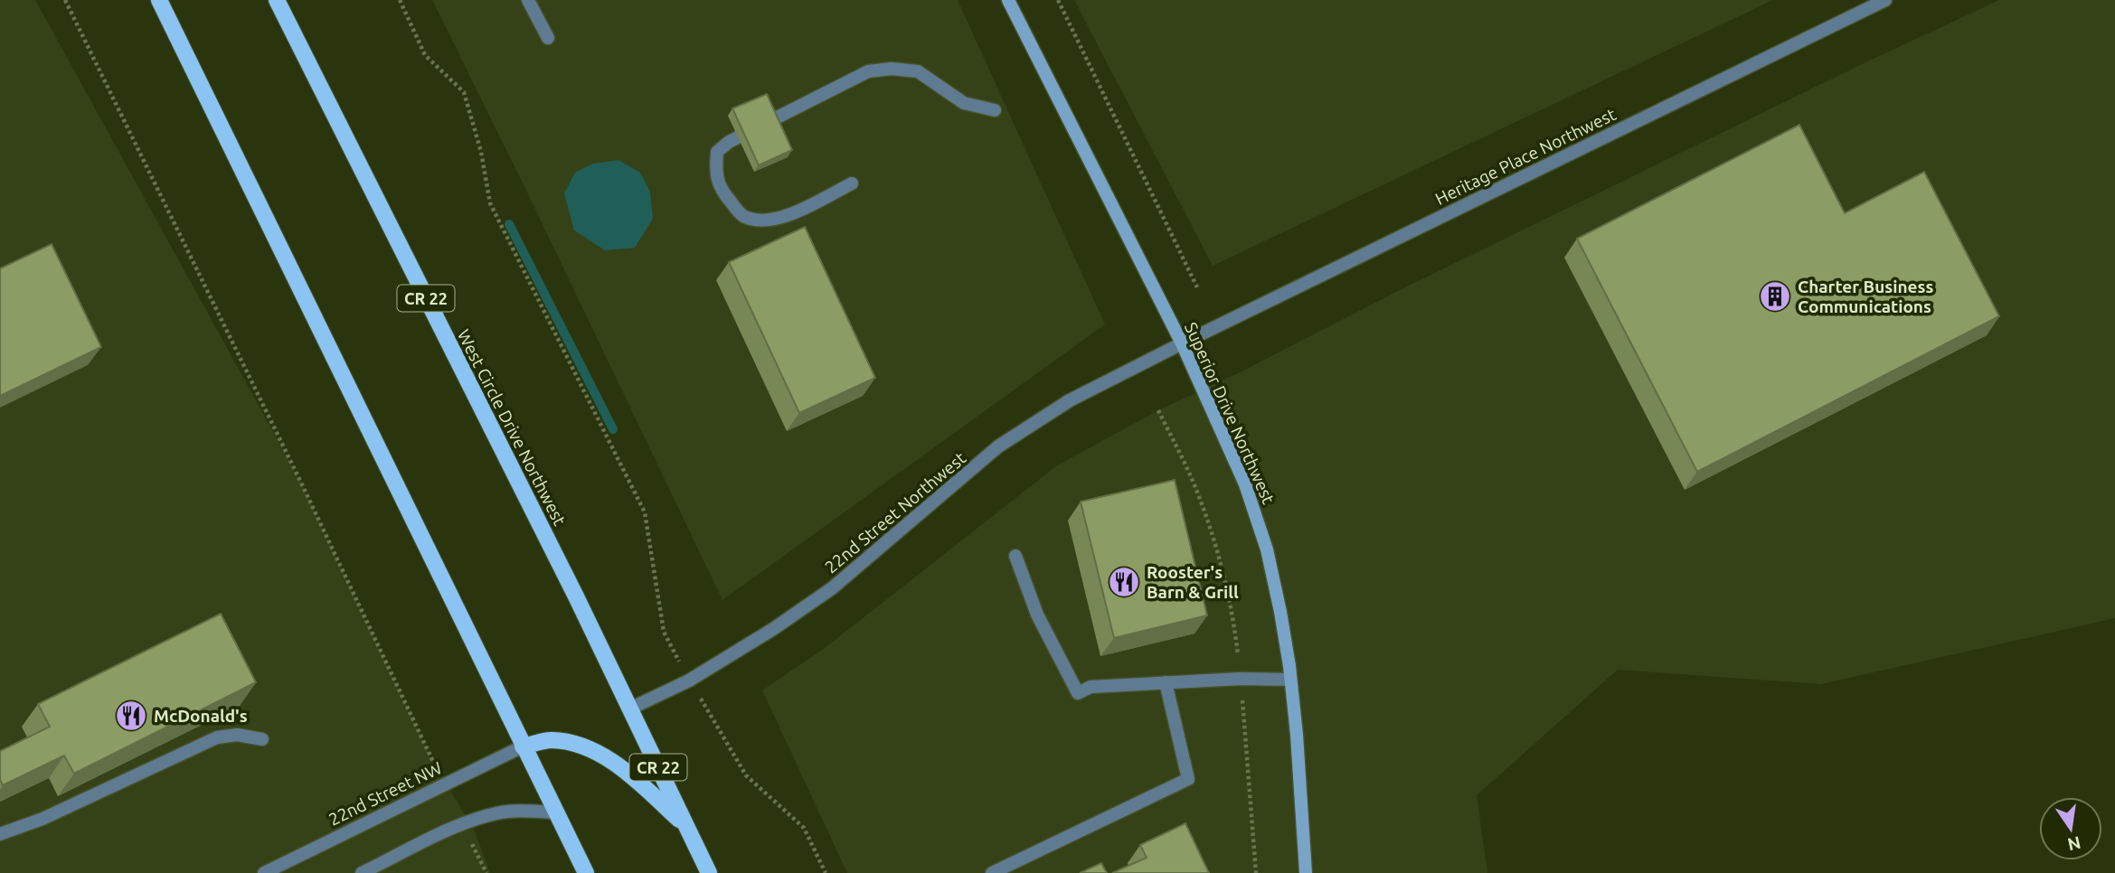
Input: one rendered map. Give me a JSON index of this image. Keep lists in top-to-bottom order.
{
  "streets": {
    "main road": ["CR 22", "West Circle Drive Northwest"],
    "street": [
      "Heritage Place Northwest",
      "Superior Drive Northwest",
      "22nd Street Northwest",
      "22nd Street NW"
    ]
  },
  "crossings": [
    ["Heritage Place Northwest", "Superior Drive Northwest"],
    ["Heritage Place Northwest", "22nd Street Northwest"],
    ["Superior Drive Northwest", "22nd Street Northwest"],
    ["West Circle Drive Northwest", "22nd Street Northwest"]
  ],
  "places": {
    "building": ["Charter Business Communications"],
    "restaurant": ["Rooster's Barn & Grill", "McDonald's"]
  },
  "north": "bottom"
}
